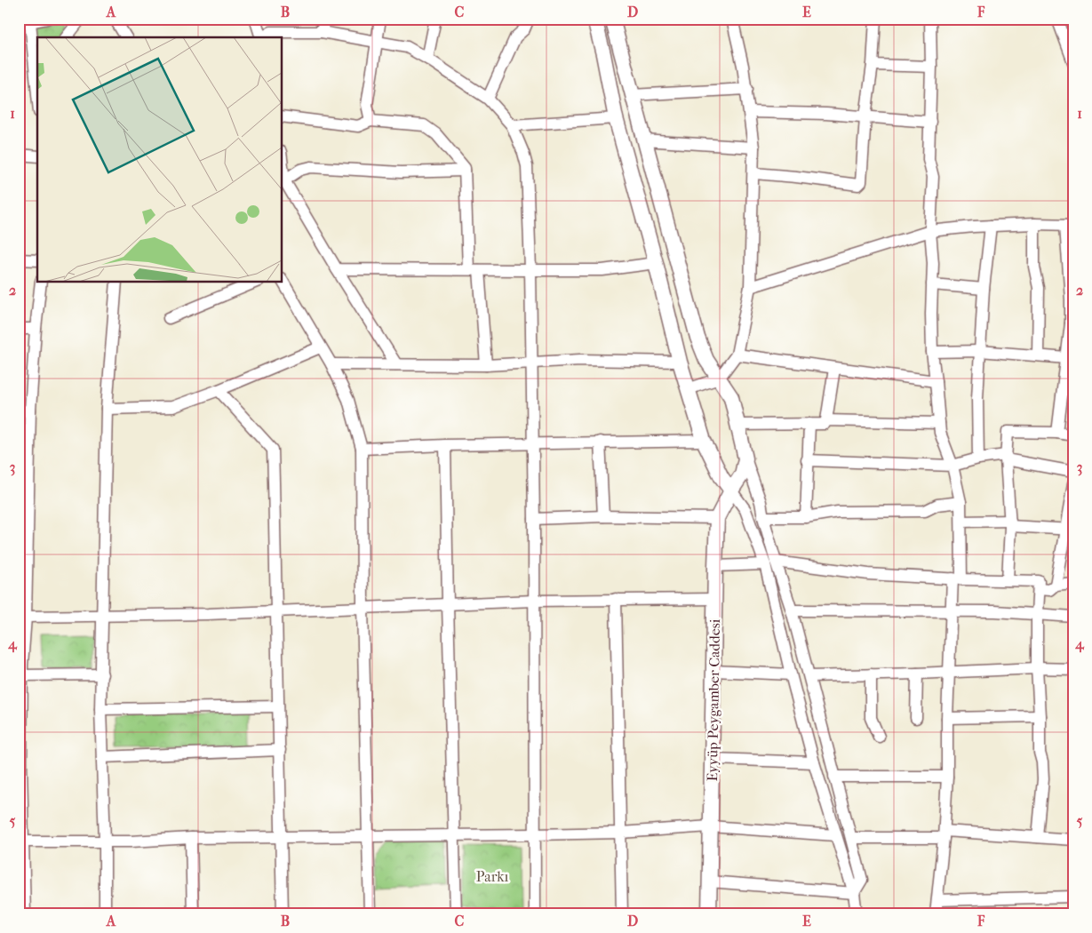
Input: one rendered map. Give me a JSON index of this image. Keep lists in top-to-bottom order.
{
  "streets": {
    "main road": ["Eyyüp Peygamber Caddesi"]
  },
  "parks": ["Parkı"],
  "grid": {
    "columns": [
      "A",
      "B",
      "C",
      "D",
      "E",
      "F"
    ],
    "rows": [
      "1",
      "2",
      "3",
      "4",
      "5"
    ]
  }
}
